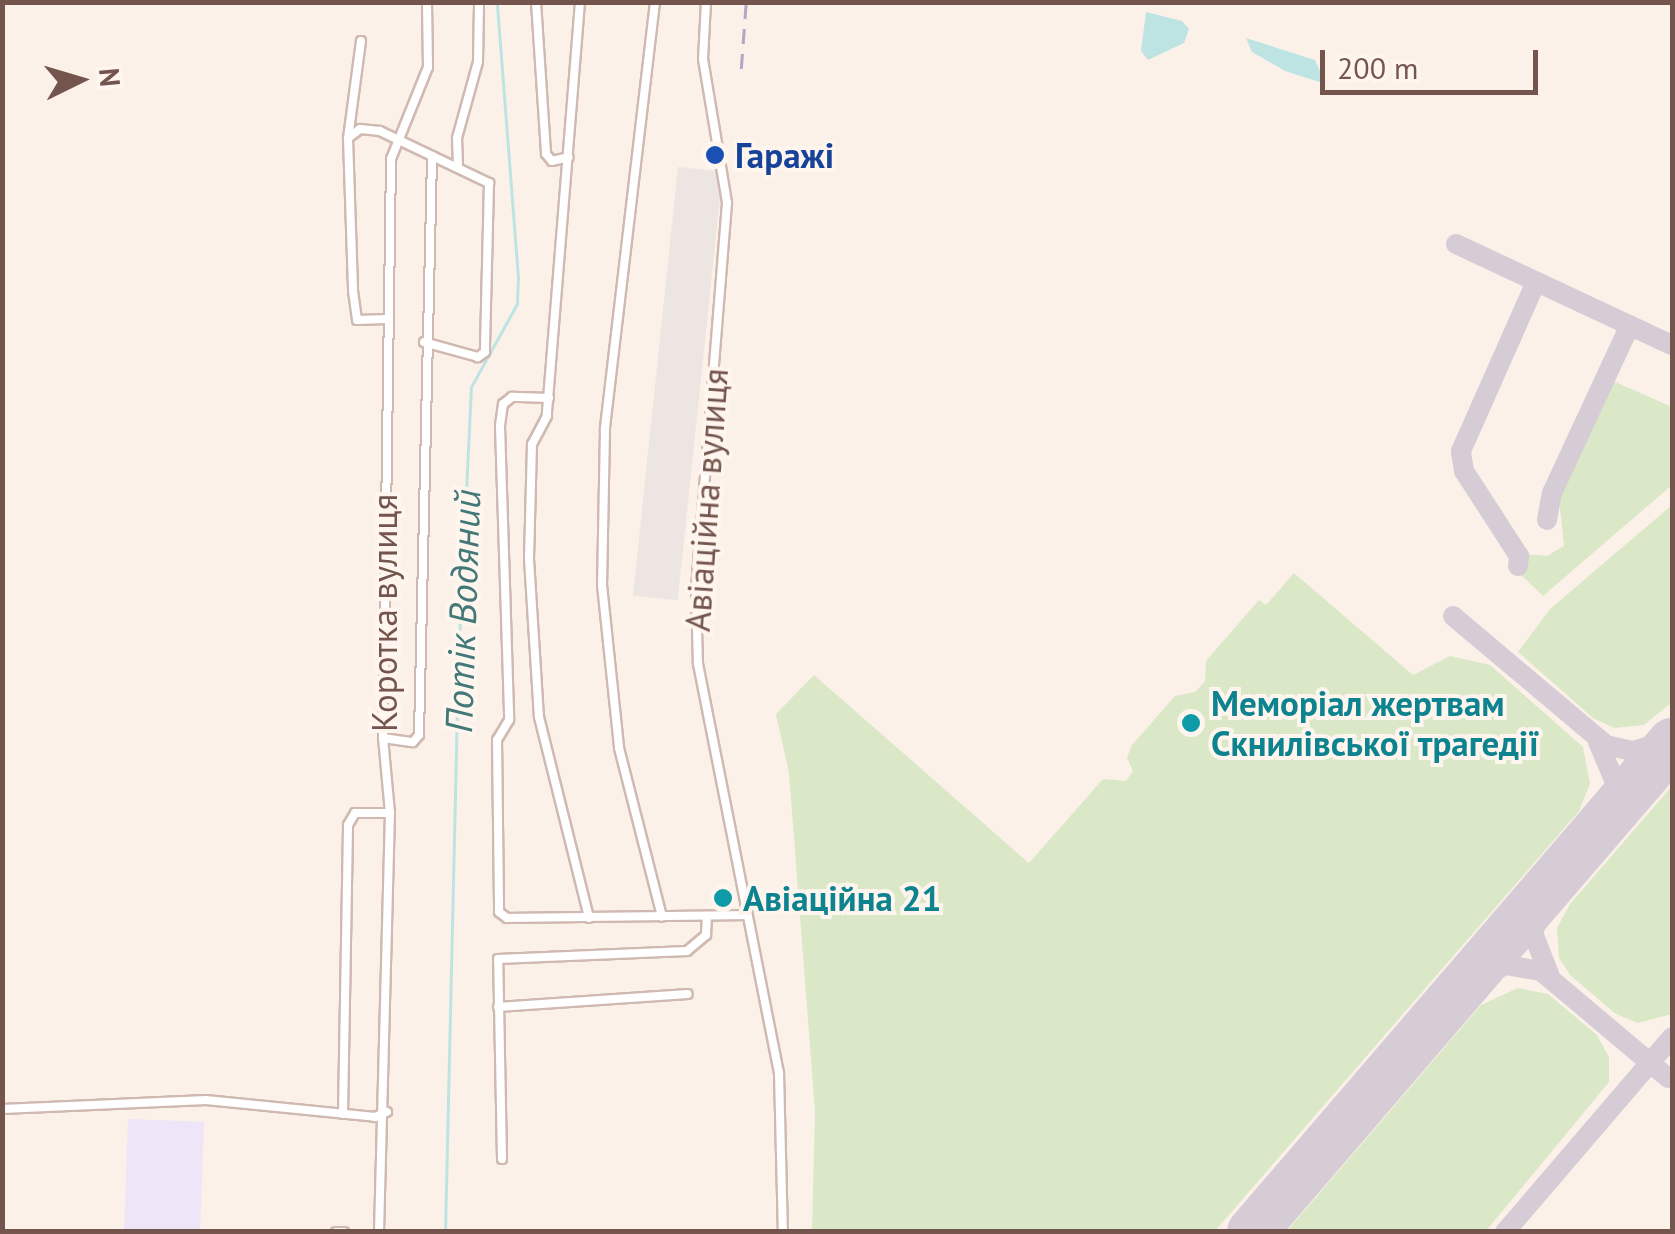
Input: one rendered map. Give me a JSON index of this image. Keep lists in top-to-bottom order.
{
  "streets": {
    "street": ["Авіаційна вулиця", "Коротка вулиця"]
  },
  "water": ["Потік Водяний"],
  "places": ["Гаражі", "Меморіал жертвам Скнилівської трагедії", "Авіаційна 21"],
  "scale_bar": "200 m",
  "north": "right"
}
